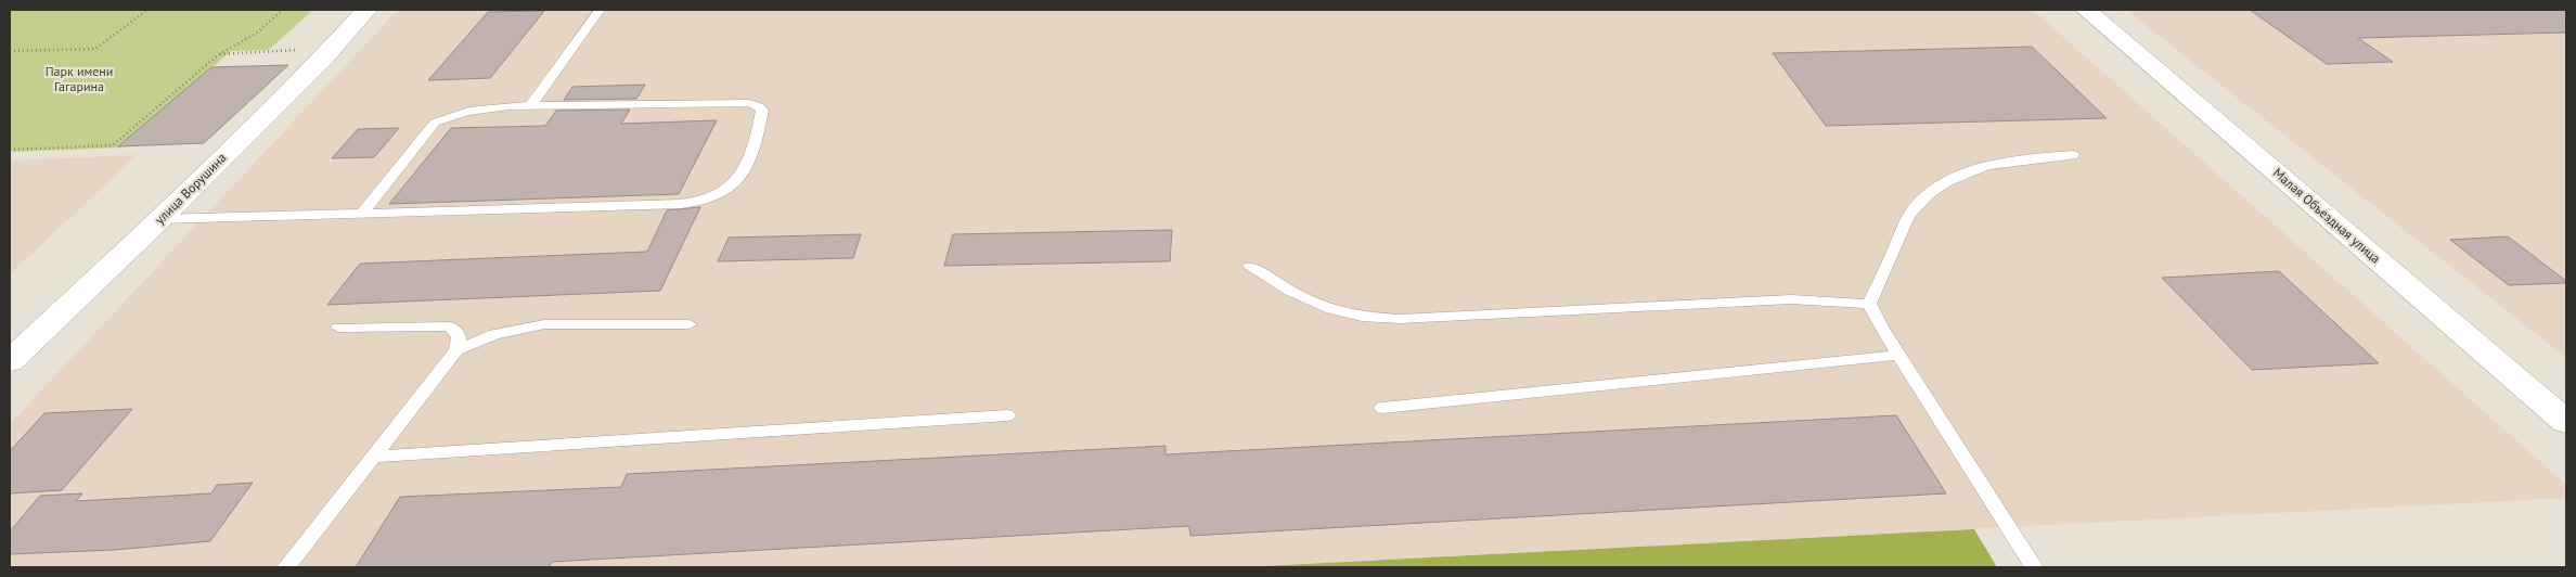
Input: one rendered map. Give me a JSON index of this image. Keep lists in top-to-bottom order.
{
  "streets": {
    "street": ["улица Ворушина", "Малая Объездная улица"]
  },
  "parks": ["Парк имени Гагарина"]
}
